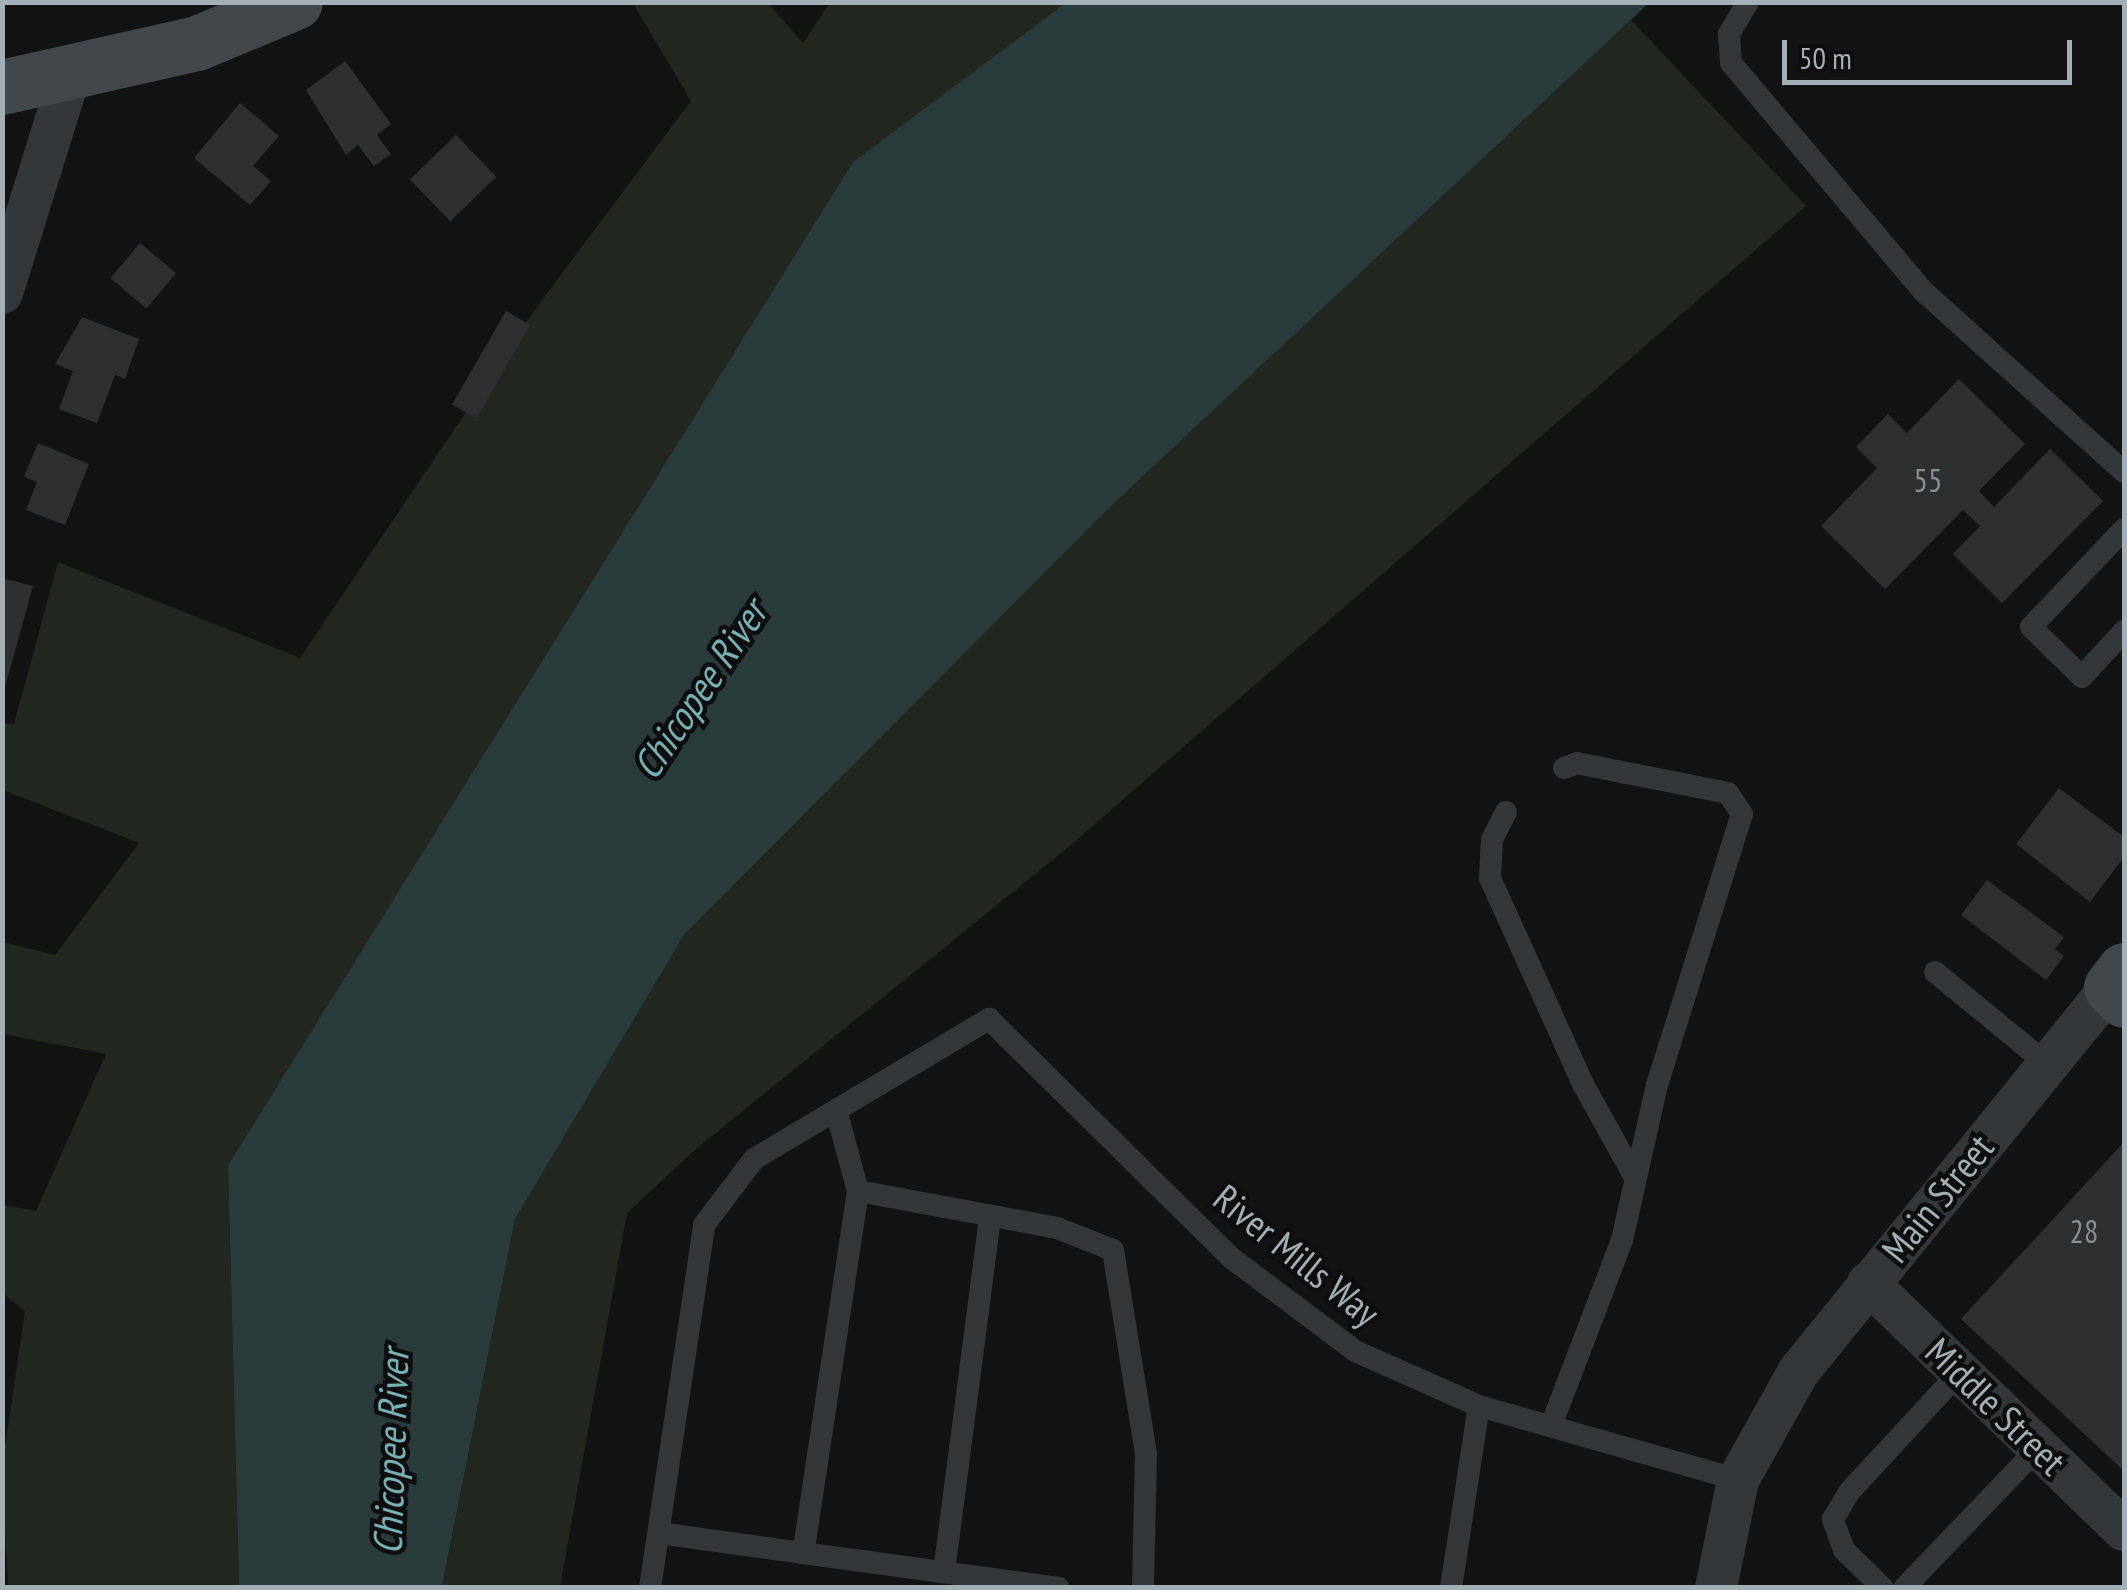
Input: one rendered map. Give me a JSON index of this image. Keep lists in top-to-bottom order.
{
  "streets": {
    "street": ["Main Street", "Middle Street"],
    "lane": ["River Mills Way"]
  },
  "crossings": [
    ["Main Street", "River Mills Way"],
    ["Main Street", "Middle Street"]
  ],
  "water": ["Chicopee River"],
  "house_numbers": ["55", "28"],
  "scale_bar": "50 m"
}
